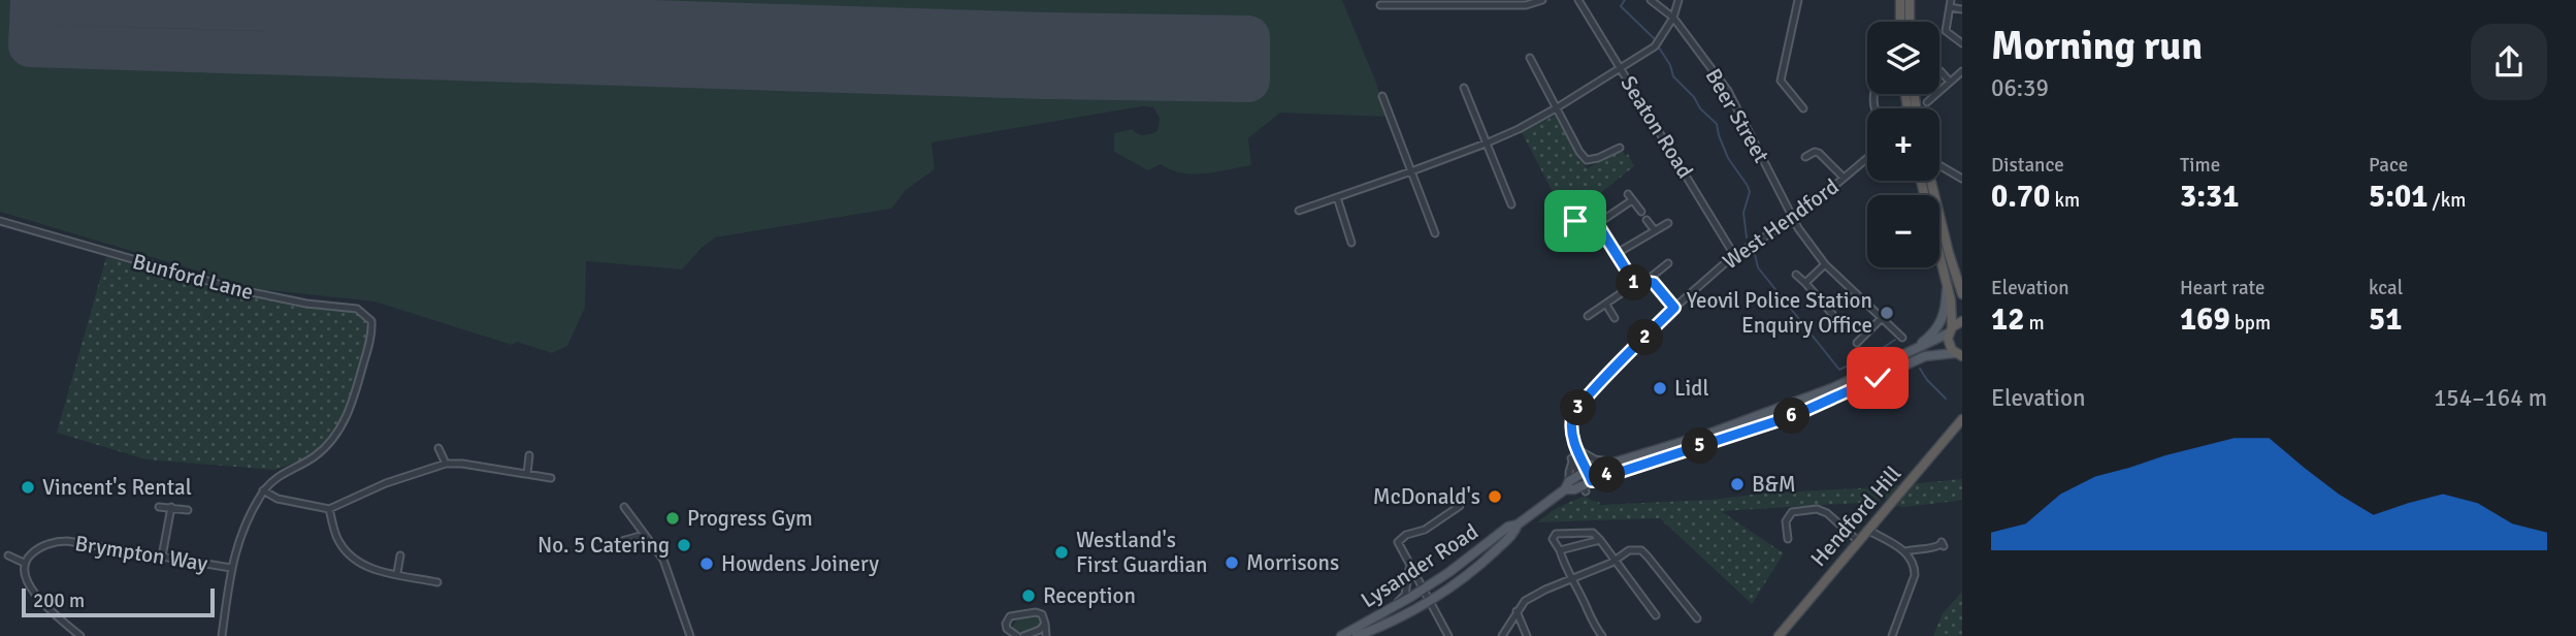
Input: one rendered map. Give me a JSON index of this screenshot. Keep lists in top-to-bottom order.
{
  "streets": {
    "highway": ["Hendford Hill"],
    "main road": ["Lysander Road"],
    "street": [
      "Beer Street",
      "Seaton Road",
      "West Hendford",
      "Bunford Lane",
      "Brympton Way"
    ]
  },
  "crossings": [
    ["Beer Street", "West Hendford"],
    ["Seaton Road", "West Hendford"],
    ["West Hendford", "Lysander Road"]
  ],
  "places": [
    "Yeovil Police Station Enquiry Office",
    "Lidl",
    "B&M",
    "Vincent's Rental",
    "McDonald's",
    "Progress Gym",
    "No. 5 Catering",
    "Westland's First Guardian",
    "Morrisons",
    "Howdens Joinery",
    "Reception"
  ],
  "scale_bar": "200 m",
  "page": {
    "heading": ["Morning run", "06:39"],
    "map_buttons": ["+", "−"],
    "stats": [
      ["Distance", "0.70 km"],
      ["Time", "3:31"],
      ["Pace", "5:01 /km"],
      ["Elevation", "12 m"],
      ["Heart rate", "169 bpm"],
      ["kcal", "51"]
    ],
    "pins": [
      "1",
      "2",
      "3",
      "6",
      "5",
      "4"
    ],
    "chart": ["Elevation", "154–164 m"],
    "scale": "200 m"
  }
}
